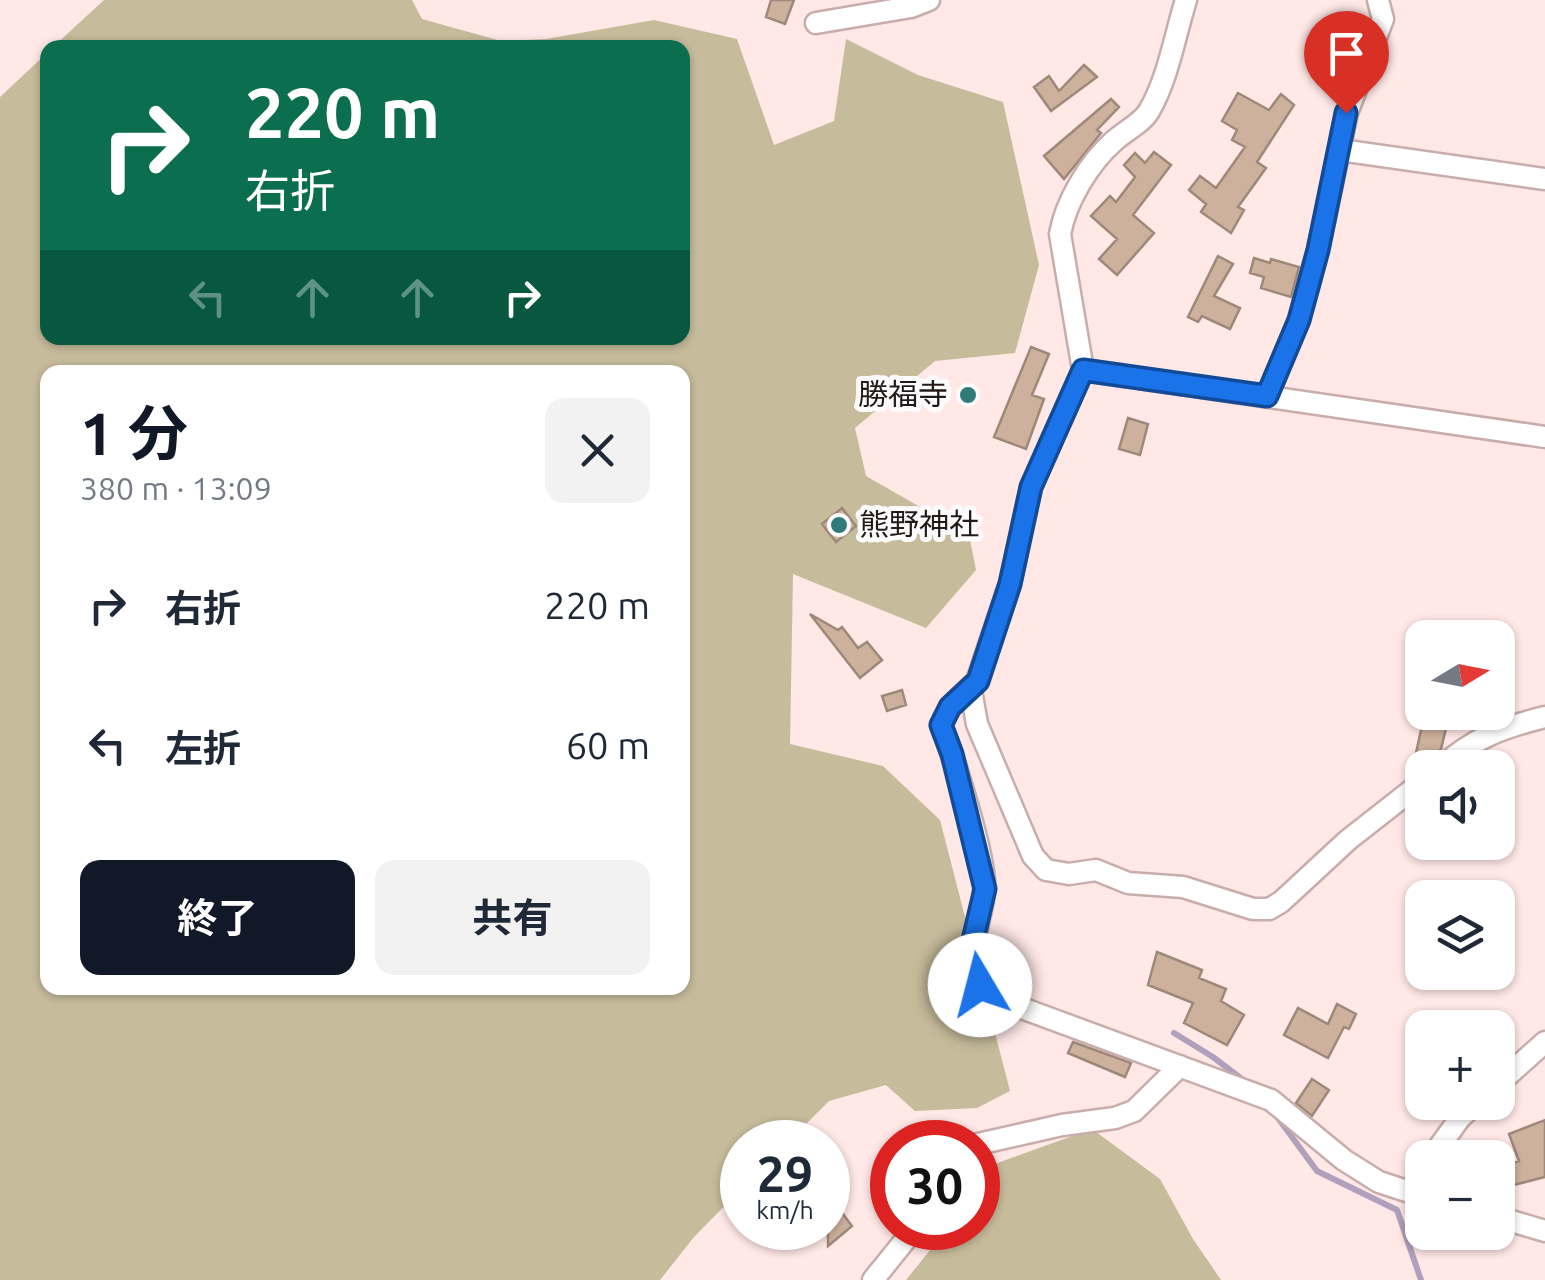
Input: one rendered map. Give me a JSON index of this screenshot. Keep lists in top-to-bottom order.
{
  "places": ["勝福寺", "熊野神社"],
  "north": "right",
  "page": {
    "turn": ["220 m", "右折"],
    "heading": ["1 分", "380 m · 13:09"],
    "list": [
      {
        "name": "右折",
        "value": "220 m"
      },
      {
        "name": "左折",
        "value": "60 m"
      }
    ],
    "map_buttons": ["+", "−"],
    "buttons": ["終了", "共有"],
    "speed": "29 km/h",
    "limit": "30"
  }
}
